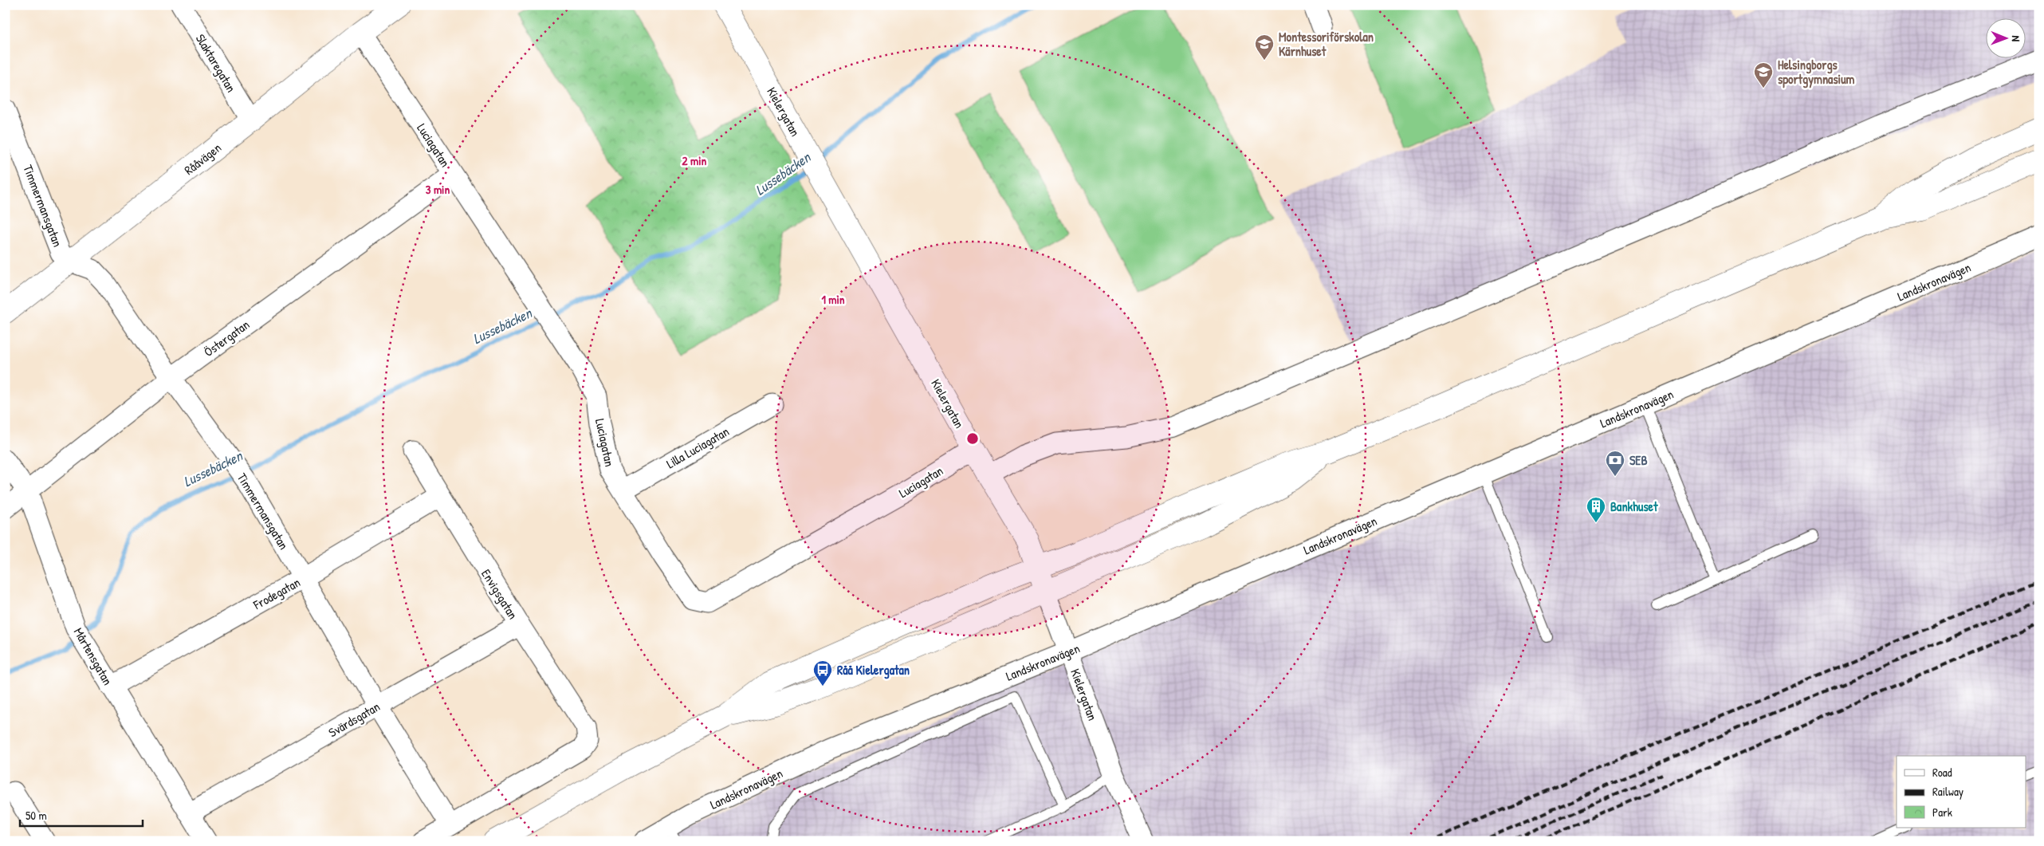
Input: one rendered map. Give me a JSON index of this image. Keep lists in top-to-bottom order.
{
  "streets": {
    "main road": ["Kielergatan", "Rååvägen"],
    "street": [
      "Slaktaregatan",
      "Luciagatan",
      "Timmermansgatan",
      "Landskronavägen",
      "Östergatan",
      "Lilla Luciagatan",
      "Frodegatan",
      "Envigsgatan",
      "Mårtensgatan",
      "Svärdsgatan"
    ]
  },
  "crossings": [
    ["Slaktaregatan", "Rååvägen"],
    ["Kielergatan", "Luciagatan"],
    ["Kielergatan", "Landskronavägen"],
    ["Luciagatan", "Rååvägen"],
    ["Luciagatan", "Östergatan"],
    ["Luciagatan", "Lilla Luciagatan"],
    ["Rååvägen", "Timmermansgatan"],
    ["Timmermansgatan", "Östergatan"],
    ["Timmermansgatan", "Frodegatan"],
    ["Timmermansgatan", "Envigsgatan"],
    ["Timmermansgatan", "Svärdsgatan"],
    ["Östergatan", "Mårtensgatan"],
    ["Frodegatan", "Envigsgatan"],
    ["Frodegatan", "Mårtensgatan"],
    ["Envigsgatan", "Svärdsgatan"],
    ["Mårtensgatan", "Svärdsgatan"]
  ],
  "water": ["Lussebäcken"],
  "places": {
    "school or university": ["Montessoriförskolan Kärnhuset", "Helsingborgs sportgymnasium"],
    "bank": ["SEB"],
    "building": ["Bankhuset"],
    "bus stop": ["Råå Kielergatan"]
  },
  "legend": ["Road", "Railway", "Park"],
  "scale_bar": "50 m",
  "north": "right",
  "rings": ["2 min", "3 min", "1 min"]
}
